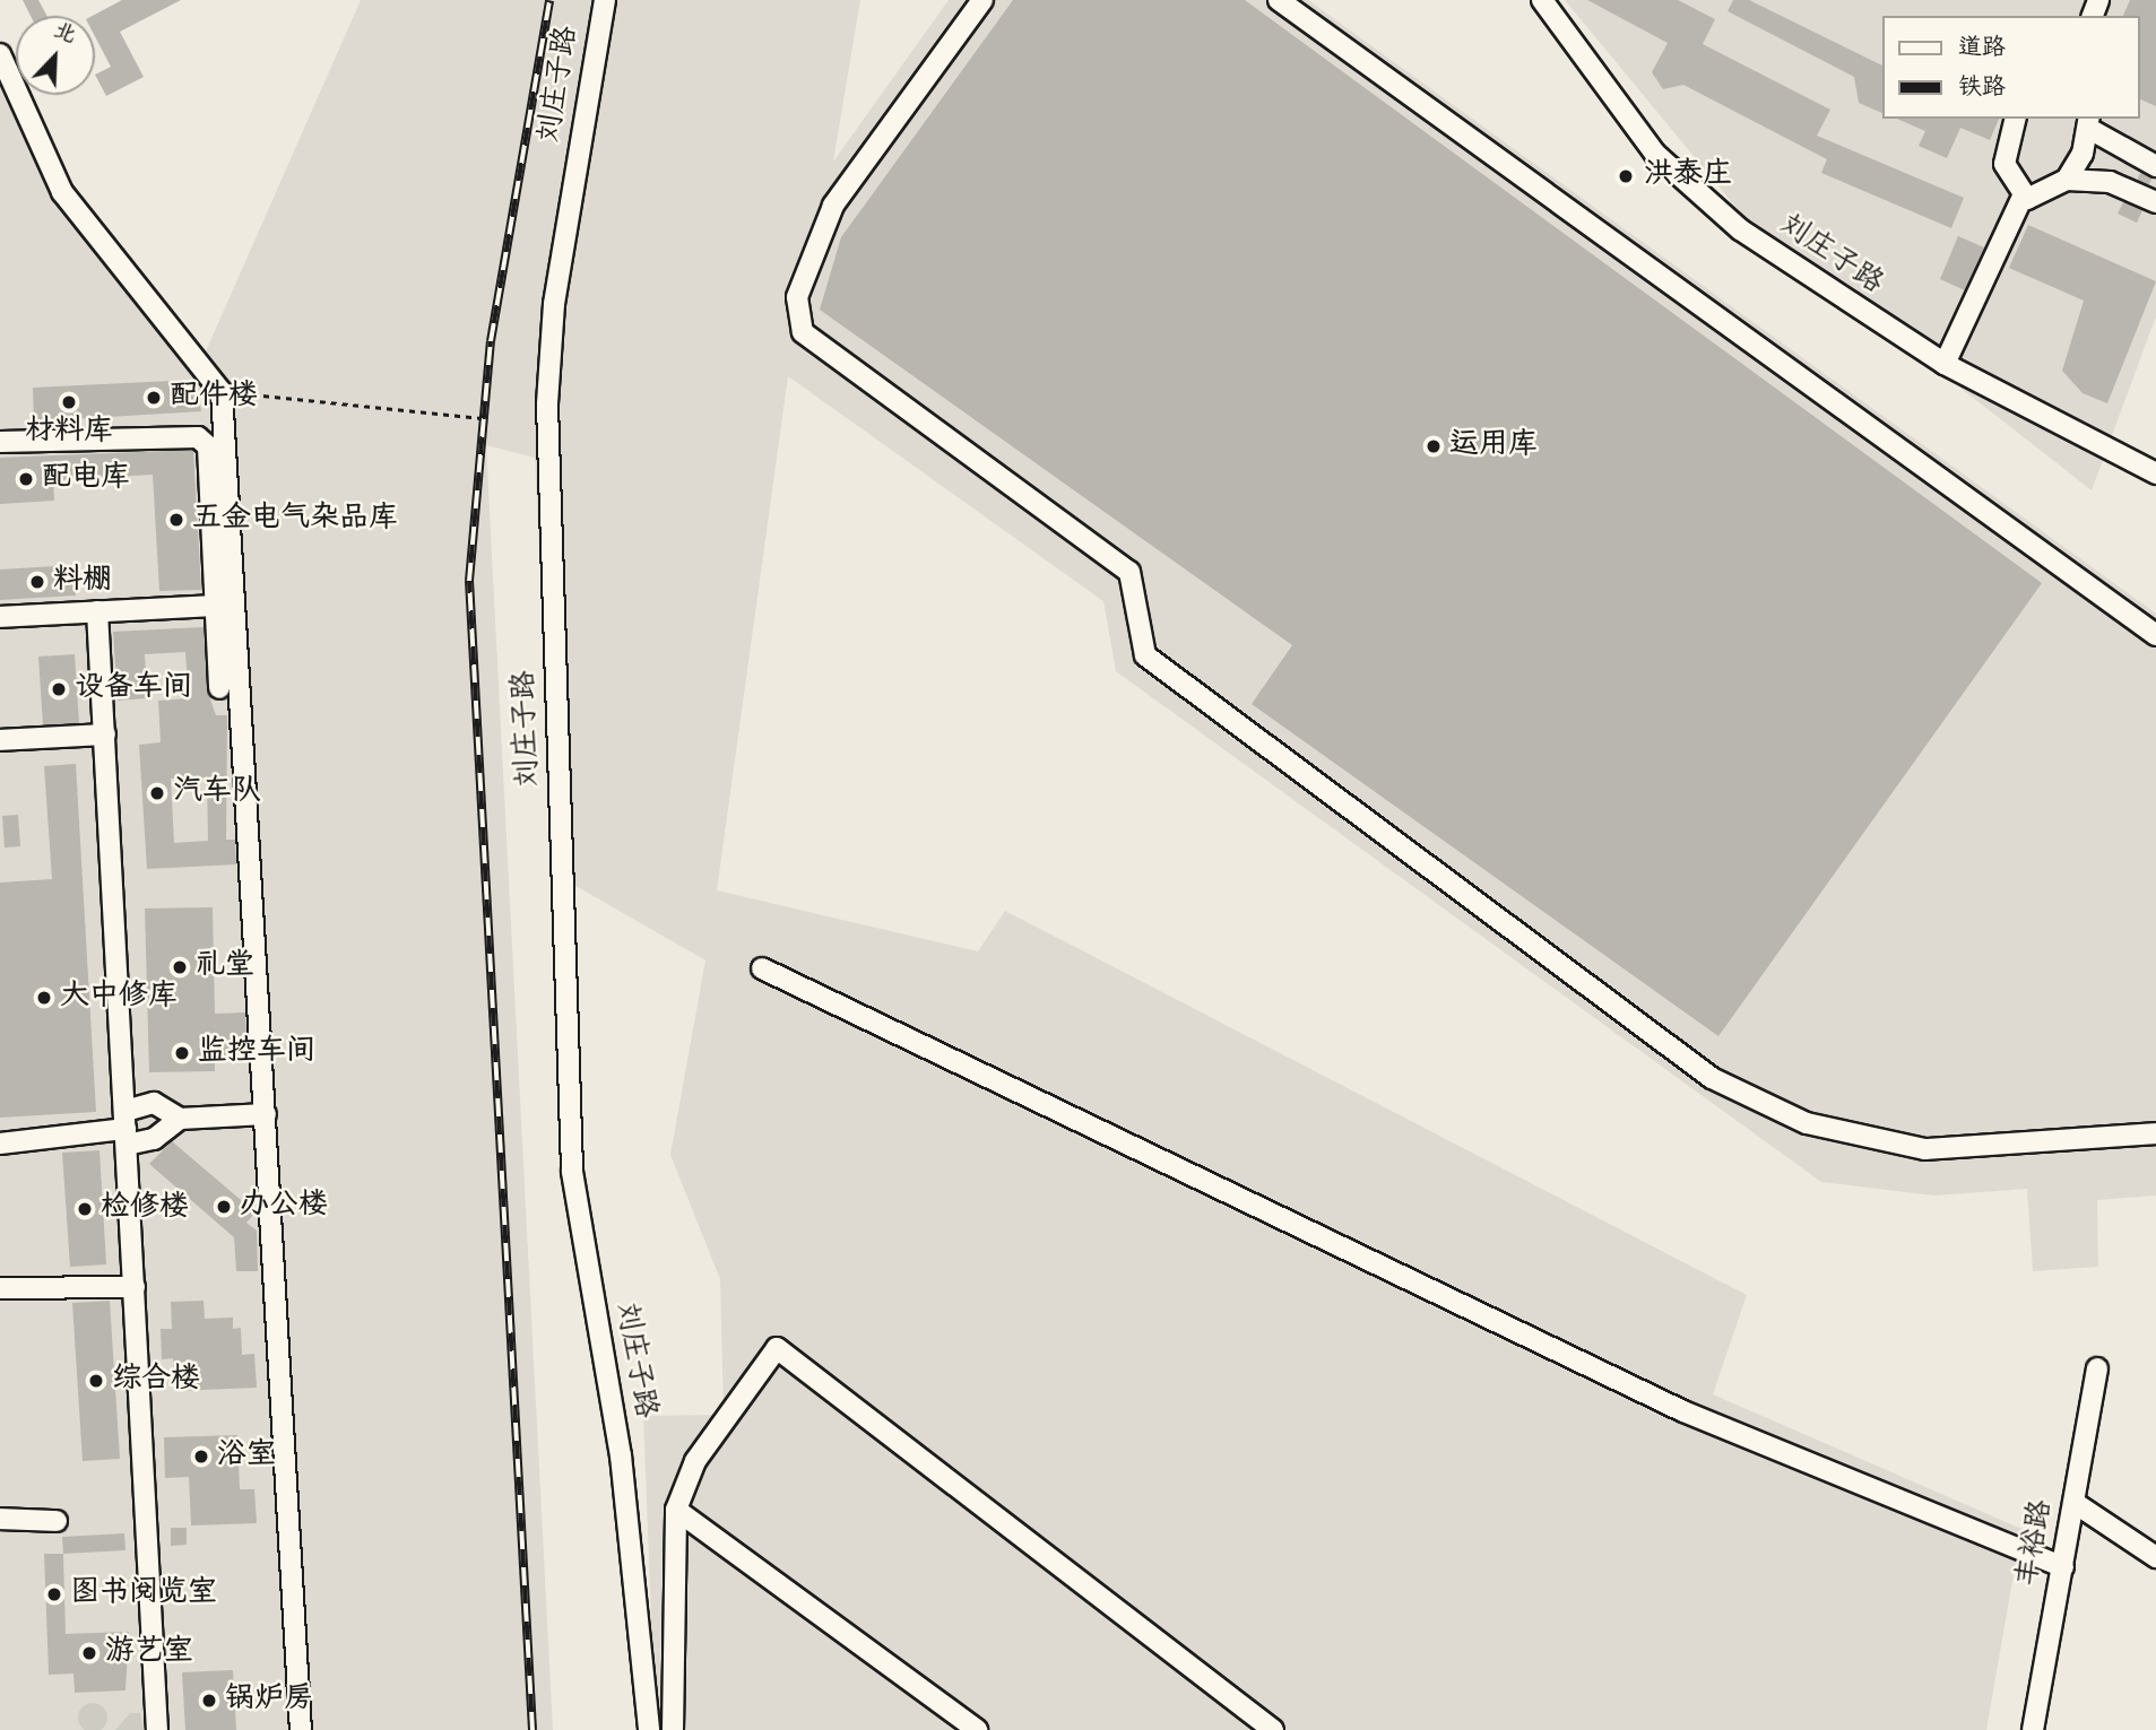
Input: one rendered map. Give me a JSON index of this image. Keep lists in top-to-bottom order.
{
  "streets": {
    "street": ["刘庄子路", "丰裕路"]
  },
  "places": [
    "洪泰庄",
    "配件楼",
    "材料库",
    "运用库",
    "配电库",
    "五金电气杂品库",
    "料棚",
    "设备车间",
    "汽车队",
    "礼堂",
    "大中修库",
    "监控车间",
    "办公楼",
    "检修楼",
    "综合楼",
    "浴室",
    "图书阅览室",
    "游艺室",
    "锅炉房"
  ],
  "legend": ["道路", "铁路"],
  "north": "top right"
}
